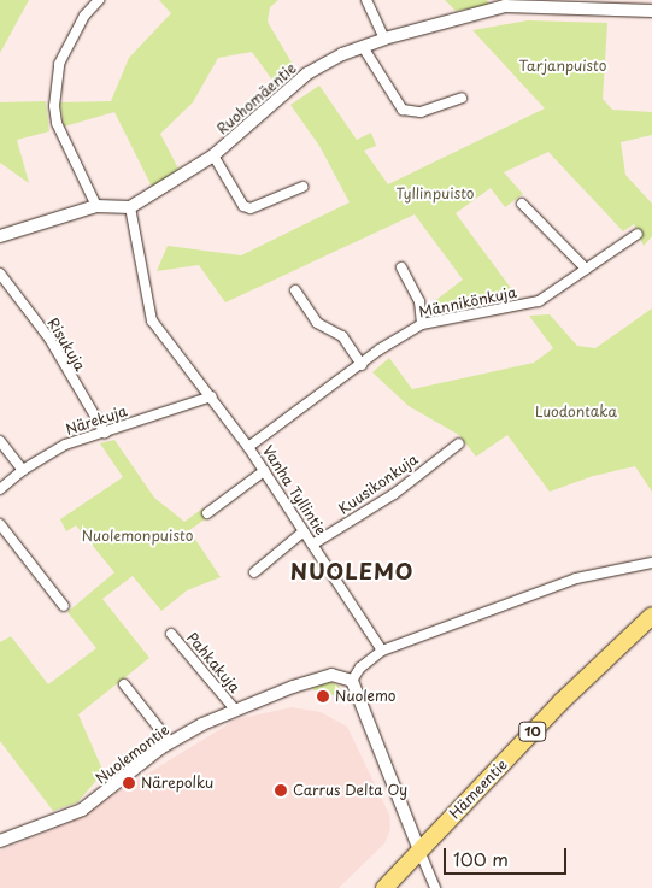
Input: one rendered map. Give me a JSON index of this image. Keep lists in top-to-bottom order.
{
  "streets": {
    "highway": ["10", "Hämeentie"],
    "street": [
      "Ruohomäentie",
      "Männikönkuja",
      "Risukuja",
      "Närekuja",
      "Kuusikonkuja",
      "Vanha Tyllintie",
      "Pahkakuja",
      "Nuolemontie"
    ]
  },
  "crossings": [
    ["Ruohomäentie", "Vanha Tyllintie"],
    ["Männikönkuja", "Vanha Tyllintie"],
    ["Risukuja", "Närekuja"],
    ["Närekuja", "Vanha Tyllintie"],
    ["Kuusikonkuja", "Vanha Tyllintie"],
    ["Pahkakuja", "Nuolemontie"]
  ],
  "districts": ["NUOLEMO"],
  "parks": [
    "Tarjanpuisto",
    "Tyllinpuisto",
    "Luodontaka",
    "Nuolemonpuisto"
  ],
  "places": ["Nuolemo", "Närepolku", "Carrus Delta Oy"],
  "scale_bar": "100 m"
}
